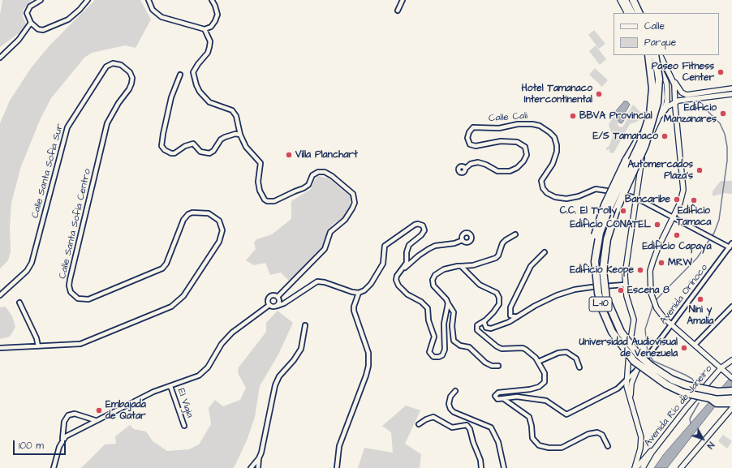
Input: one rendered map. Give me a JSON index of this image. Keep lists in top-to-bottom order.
{
  "streets": {
    "highway": ["L-10"],
    "street": [
      "Calle Cali",
      "Calle Santa Sofía Sur",
      "Calle Santa Sofía Centro",
      "Avenida Orinoco",
      "El Vigía",
      "Avenida Río de Janeiro"
    ]
  },
  "crossings": [
    ["Calle Cali", "Avenida Orinoco"],
    ["Calle Cali", "L-10"],
    ["Calle Santa Sofía Sur", "Calle Santa Sofía Centro"],
    ["Avenida Orinoco", "L-10"],
    ["L-10", "Avenida Río de Janeiro"]
  ],
  "places": [
    "Paseo Fitness Center",
    "Hotel Tamanaco Intercontinental",
    "Edificio Manzanares",
    "BBVA Provincial",
    "E/S Tamanaco",
    "Villa Planchart",
    "Automercados Plaza's",
    "Bancaribe",
    "Edificio Tamaca",
    "C.C. El Trolly",
    "Edificio CONATEL",
    "Edificio Capaya",
    "MRW",
    "Edificio Keope",
    "Escena 8",
    "Nini y Amalia",
    "Universidad Audiovisual de Venezuela",
    "Embajada de Qatar"
  ],
  "legend": ["Calle", "Parque"],
  "scale_bar": "100 m",
  "north": "bottom right"
}
